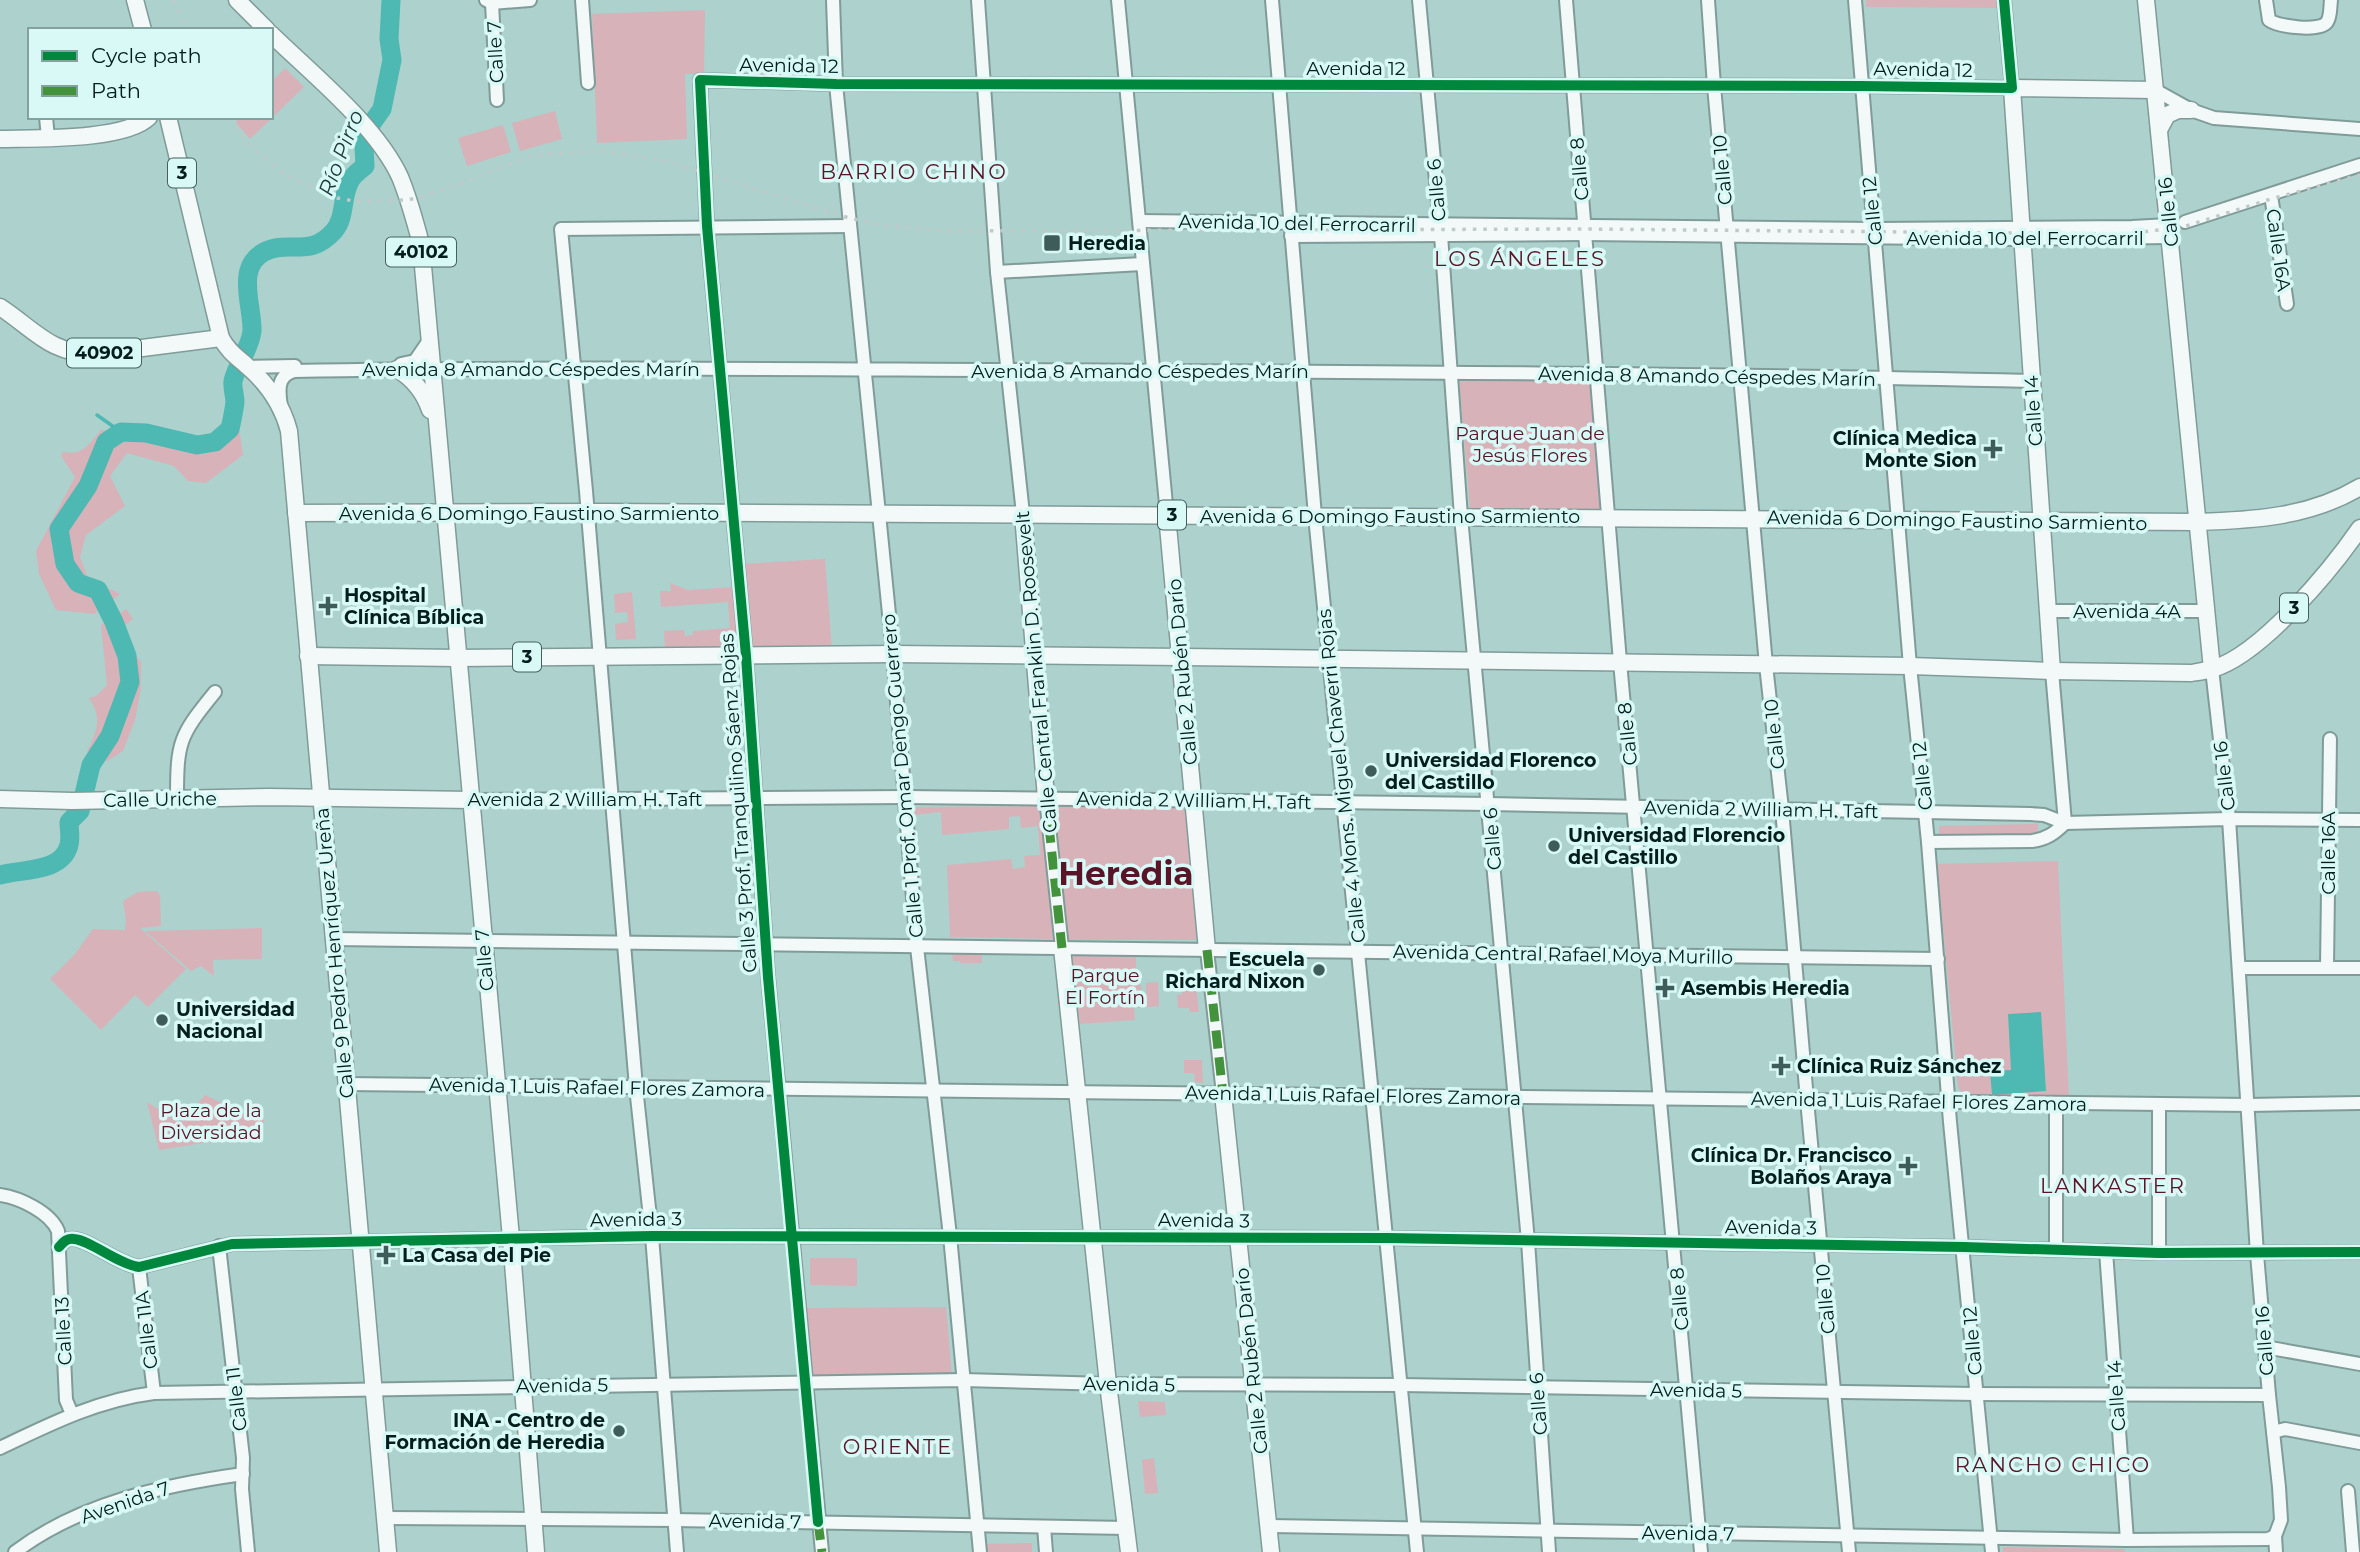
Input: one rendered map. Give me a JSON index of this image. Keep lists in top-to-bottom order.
{
  "streets": {
    "main road": [
      "Calle 7",
      "Avenida 12",
      "3",
      "Calle 16",
      "40102",
      "40902",
      "Calle 14",
      "Avenida 6 Domingo Faustino Sarmiento",
      "Calle Central Franklin D. Roosevelt",
      "Calle 2 Rubén Darío",
      "Calle Uriche",
      "Avenida 2 William H. Taft",
      "Calle 9 Pedro Henríquez Ureña"
    ],
    "street": [
      "Calle 8",
      "Calle 10",
      "Calle 6",
      "Calle 12",
      "Avenida 10 del Ferrocarril",
      "Calle 16A",
      "Avenida 8 Amando Céspedes Marín",
      "Avenida 4A",
      "Calle 1 Prof. Omar Dengo Guerrero",
      "Calle 4 Mons. Miguel Chaverri Rojas",
      "Calle 3 Prof. Tranquilino Sáenz Rojas",
      "Avenida Central Rafael Moya Murillo",
      "Avenida 1 Luis Rafael Flores Zamora",
      "Avenida 3",
      "Calle 11A",
      "Calle 13",
      "Avenida 5",
      "Calle 11",
      "Avenida 7"
    ]
  },
  "crossings": [
    ["Calle 7", "3"],
    ["Calle 7", "40102"],
    ["Calle 7", "Avenida 8 Amando Céspedes Marín"],
    ["Calle 7", "Avenida 6 Domingo Faustino Sarmiento"],
    ["Calle 7", "Avenida 2 William H. Taft"],
    ["Calle 7", "Avenida Central Rafael Moya Murillo"],
    ["Calle 7", "Avenida 1 Luis Rafael Flores Zamora"],
    ["Calle 7", "Avenida 3"],
    ["Calle 7", "Avenida 5"],
    ["Calle 7", "Avenida 7"],
    ["Avenida 12", "Calle 8"],
    ["Avenida 12", "Calle 10"],
    ["Avenida 12", "Calle 6"],
    ["Avenida 12", "Calle 12"],
    ["Avenida 12", "Calle 16"],
    ["Avenida 12", "Calle 14"],
    ["Avenida 12", "Calle Central Franklin D. Roosevelt"],
    ["Avenida 12", "Calle 2 Rubén Darío"],
    ["Avenida 12", "Calle 1 Prof. Omar Dengo Guerrero"],
    ["Avenida 12", "Calle 4 Mons. Miguel Chaverri Rojas"],
    ["Avenida 12", "Calle 3 Prof. Tranquilino Sáenz Rojas"],
    ["Calle 8", "3"],
    ["Calle 8", "Avenida 10 del Ferrocarril"],
    ["Calle 8", "Avenida 8 Amando Céspedes Marín"],
    ["Calle 8", "Avenida 6 Domingo Faustino Sarmiento"],
    ["Calle 8", "Avenida 2 William H. Taft"],
    ["Calle 8", "Avenida Central Rafael Moya Murillo"],
    ["Calle 8", "Avenida 1 Luis Rafael Flores Zamora"],
    ["Calle 8", "Avenida 3"],
    ["Calle 8", "Avenida 5"],
    ["Calle 8", "Avenida 7"],
    ["Calle 10", "3"],
    ["Calle 10", "Avenida 10 del Ferrocarril"],
    ["Calle 10", "Avenida 8 Amando Céspedes Marín"],
    ["Calle 10", "Avenida 6 Domingo Faustino Sarmiento"],
    ["Calle 10", "Avenida 2 William H. Taft"],
    ["Calle 10", "Avenida Central Rafael Moya Murillo"],
    ["Calle 10", "Avenida 1 Luis Rafael Flores Zamora"],
    ["Calle 10", "Avenida 3"],
    ["Calle 10", "Avenida 5"],
    ["Calle 10", "Avenida 7"],
    ["3", "Calle 6"],
    ["3", "Calle 12"],
    ["3", "Calle 16"],
    ["3", "40902"],
    ["3", "Calle 14"],
    ["3", "Calle Central Franklin D. Roosevelt"],
    ["3", "Calle 2 Rubén Darío"],
    ["3", "Calle 1 Prof. Omar Dengo Guerrero"],
    ["3", "Calle 4 Mons. Miguel Chaverri Rojas"],
    ["3", "Calle 3 Prof. Tranquilino Sáenz Rojas"],
    ["3", "Calle 9 Pedro Henríquez Ureña"],
    ["Calle 6", "Avenida 10 del Ferrocarril"],
    ["Calle 6", "Avenida 8 Amando Céspedes Marín"],
    ["Calle 6", "Avenida 6 Domingo Faustino Sarmiento"],
    ["Calle 6", "Avenida 2 William H. Taft"],
    ["Calle 6", "Avenida Central Rafael Moya Murillo"],
    ["Calle 6", "Avenida 1 Luis Rafael Flores Zamora"],
    ["Calle 6", "Avenida 3"],
    ["Calle 6", "Avenida 5"],
    ["Calle 6", "Avenida 7"],
    ["Calle 12", "Avenida 10 del Ferrocarril"],
    ["Calle 12", "Avenida 8 Amando Céspedes Marín"],
    ["Calle 12", "Avenida 6 Domingo Faustino Sarmiento"],
    ["Calle 12", "Avenida 2 William H. Taft"],
    ["Calle 12", "Avenida Central Rafael Moya Murillo"],
    ["Calle 12", "Avenida 1 Luis Rafael Flores Zamora"],
    ["Calle 12", "Avenida 3"],
    ["Calle 12", "Avenida 5"],
    ["Calle 12", "Avenida 7"],
    ["Calle 16", "Avenida 10 del Ferrocarril"],
    ["Calle 16", "Avenida 6 Domingo Faustino Sarmiento"],
    ["Calle 16", "Avenida 4A"],
    ["Calle 16", "Avenida 2 William H. Taft"],
    ["Calle 16", "Avenida 1 Luis Rafael Flores Zamora"],
    ["Calle 16", "Avenida 3"],
    ["Calle 16", "Avenida 5"],
    ["Calle 16", "Avenida 7"],
    ["Avenida 10 del Ferrocarril", "Calle 16A"],
    ["Avenida 10 del Ferrocarril", "Calle 14"],
    ["Avenida 10 del Ferrocarril", "Calle 2 Rubén Darío"],
    ["Avenida 10 del Ferrocarril", "Calle 4 Mons. Miguel Chaverri Rojas"],
    ["Calle 16A", "Avenida 2 William H. Taft"],
    ["40102", "Avenida 8 Amando Céspedes Marín"],
    ["40902", "Calle 9 Pedro Henríquez Ureña"],
    ["Avenida 8 Amando Céspedes Marín", "Calle 14"],
    ["Avenida 8 Amando Céspedes Marín", "Calle Central Franklin D. Roosevelt"],
    ["Avenida 8 Amando Céspedes Marín", "Calle 2 Rubén Darío"],
    ["Avenida 8 Amando Céspedes Marín", "Calle 1 Prof. Omar Dengo Guerrero"],
    ["Avenida 8 Amando Céspedes Marín", "Calle 4 Mons. Miguel Chaverri Rojas"],
    ["Avenida 8 Amando Céspedes Marín", "Calle 3 Prof. Tranquilino Sáenz Rojas"],
    ["Avenida 8 Amando Céspedes Marín", "Calle 9 Pedro Henríquez Ureña"],
    ["Calle 14", "Avenida 6 Domingo Faustino Sarmiento"],
    ["Calle 14", "Avenida 4A"],
    ["Calle 14", "Avenida 2 William H. Taft"],
    ["Calle 14", "Avenida 3"],
    ["Calle 14", "Avenida 5"],
    ["Calle 14", "Avenida 7"],
    ["Avenida 6 Domingo Faustino Sarmiento", "Calle Central Franklin D. Roosevelt"],
    ["Avenida 6 Domingo Faustino Sarmiento", "Calle 2 Rubén Darío"],
    ["Avenida 6 Domingo Faustino Sarmiento", "Calle 1 Prof. Omar Dengo Guerrero"],
    ["Avenida 6 Domingo Faustino Sarmiento", "Calle 4 Mons. Miguel Chaverri Rojas"],
    ["Avenida 6 Domingo Faustino Sarmiento", "Calle 3 Prof. Tranquilino Sáenz Rojas"],
    ["Avenida 6 Domingo Faustino Sarmiento", "Calle 9 Pedro Henríquez Ureña"],
    ["Calle Central Franklin D. Roosevelt", "Avenida 2 William H. Taft"],
    ["Calle Central Franklin D. Roosevelt", "Avenida Central Rafael Moya Murillo"],
    ["Calle Central Franklin D. Roosevelt", "Avenida 1 Luis Rafael Flores Zamora"],
    ["Calle Central Franklin D. Roosevelt", "Avenida 3"],
    ["Calle Central Franklin D. Roosevelt", "Avenida 5"],
    ["Calle Central Franklin D. Roosevelt", "Avenida 7"],
    ["Calle 2 Rubén Darío", "Avenida 2 William H. Taft"],
    ["Calle 2 Rubén Darío", "Avenida Central Rafael Moya Murillo"],
    ["Calle 2 Rubén Darío", "Avenida 1 Luis Rafael Flores Zamora"],
    ["Calle 2 Rubén Darío", "Avenida 3"],
    ["Calle 2 Rubén Darío", "Avenida 5"],
    ["Calle 2 Rubén Darío", "Avenida 7"],
    ["Calle 1 Prof. Omar Dengo Guerrero", "Avenida 2 William H. Taft"],
    ["Calle 1 Prof. Omar Dengo Guerrero", "Avenida Central Rafael Moya Murillo"],
    ["Calle 1 Prof. Omar Dengo Guerrero", "Avenida 1 Luis Rafael Flores Zamora"],
    ["Calle 1 Prof. Omar Dengo Guerrero", "Avenida 3"],
    ["Calle 1 Prof. Omar Dengo Guerrero", "Avenida 5"],
    ["Calle 1 Prof. Omar Dengo Guerrero", "Avenida 7"],
    ["Calle 4 Mons. Miguel Chaverri Rojas", "Avenida 2 William H. Taft"],
    ["Calle 4 Mons. Miguel Chaverri Rojas", "Avenida Central Rafael Moya Murillo"],
    ["Calle 4 Mons. Miguel Chaverri Rojas", "Avenida 1 Luis Rafael Flores Zamora"],
    ["Calle 4 Mons. Miguel Chaverri Rojas", "Avenida 3"],
    ["Calle 4 Mons. Miguel Chaverri Rojas", "Avenida 5"],
    ["Calle 4 Mons. Miguel Chaverri Rojas", "Avenida 7"],
    ["Calle Uriche", "Avenida 2 William H. Taft"],
    ["Calle Uriche", "Calle 9 Pedro Henríquez Ureña"],
    ["Avenida 2 William H. Taft", "Calle 3 Prof. Tranquilino Sáenz Rojas"],
    ["Avenida 2 William H. Taft", "Calle 9 Pedro Henríquez Ureña"],
    ["Calle 3 Prof. Tranquilino Sáenz Rojas", "Avenida Central Rafael Moya Murillo"],
    ["Calle 3 Prof. Tranquilino Sáenz Rojas", "Avenida 1 Luis Rafael Flores Zamora"],
    ["Calle 3 Prof. Tranquilino Sáenz Rojas", "Avenida 3"],
    ["Calle 3 Prof. Tranquilino Sáenz Rojas", "Avenida 5"],
    ["Calle 3 Prof. Tranquilino Sáenz Rojas", "Avenida 7"],
    ["Calle 9 Pedro Henríquez Ureña", "Avenida Central Rafael Moya Murillo"],
    ["Calle 9 Pedro Henríquez Ureña", "Avenida 1 Luis Rafael Flores Zamora"],
    ["Calle 9 Pedro Henríquez Ureña", "Avenida 3"],
    ["Calle 9 Pedro Henríquez Ureña", "Avenida 5"],
    ["Calle 9 Pedro Henríquez Ureña", "Avenida 7"],
    ["Avenida 3", "Calle 11A"],
    ["Avenida 3", "Calle 11"],
    ["Calle 11A", "Avenida 5"],
    ["Calle 13", "Avenida 5"],
    ["Avenida 5", "Calle 11"],
    ["Calle 11", "Avenida 7"]
  ],
  "districts": [
    "BARRIO CHINO",
    "LOS ÁNGELES",
    "Heredia",
    "LANKASTER",
    "ORIENTE",
    "RANCHO CHICO"
  ],
  "water": ["Río Pirro"],
  "parks": ["Parque Juan de Jesús Flores", "Parque El Fortín", "Plaza de la Diversidad"],
  "places": {
    "transit": ["Heredia"],
    "health": [
      "Clínica Medica Monte Sion",
      "Hospital Clínica Bíblica",
      "Asembis Heredia",
      "Clínica Ruiz Sánchez",
      "Clínica Dr. Francisco Bolaños Araya",
      "La Casa del Pie"
    ],
    "other": [
      "Universidad Florenco del Castillo",
      "Universidad Florencio del Castillo",
      "Escuela Richard Nixon",
      "Universidad Nacional",
      "INA - Centro de Formación de Heredia"
    ]
  },
  "legend": ["Cycle path", "Path"]
}
